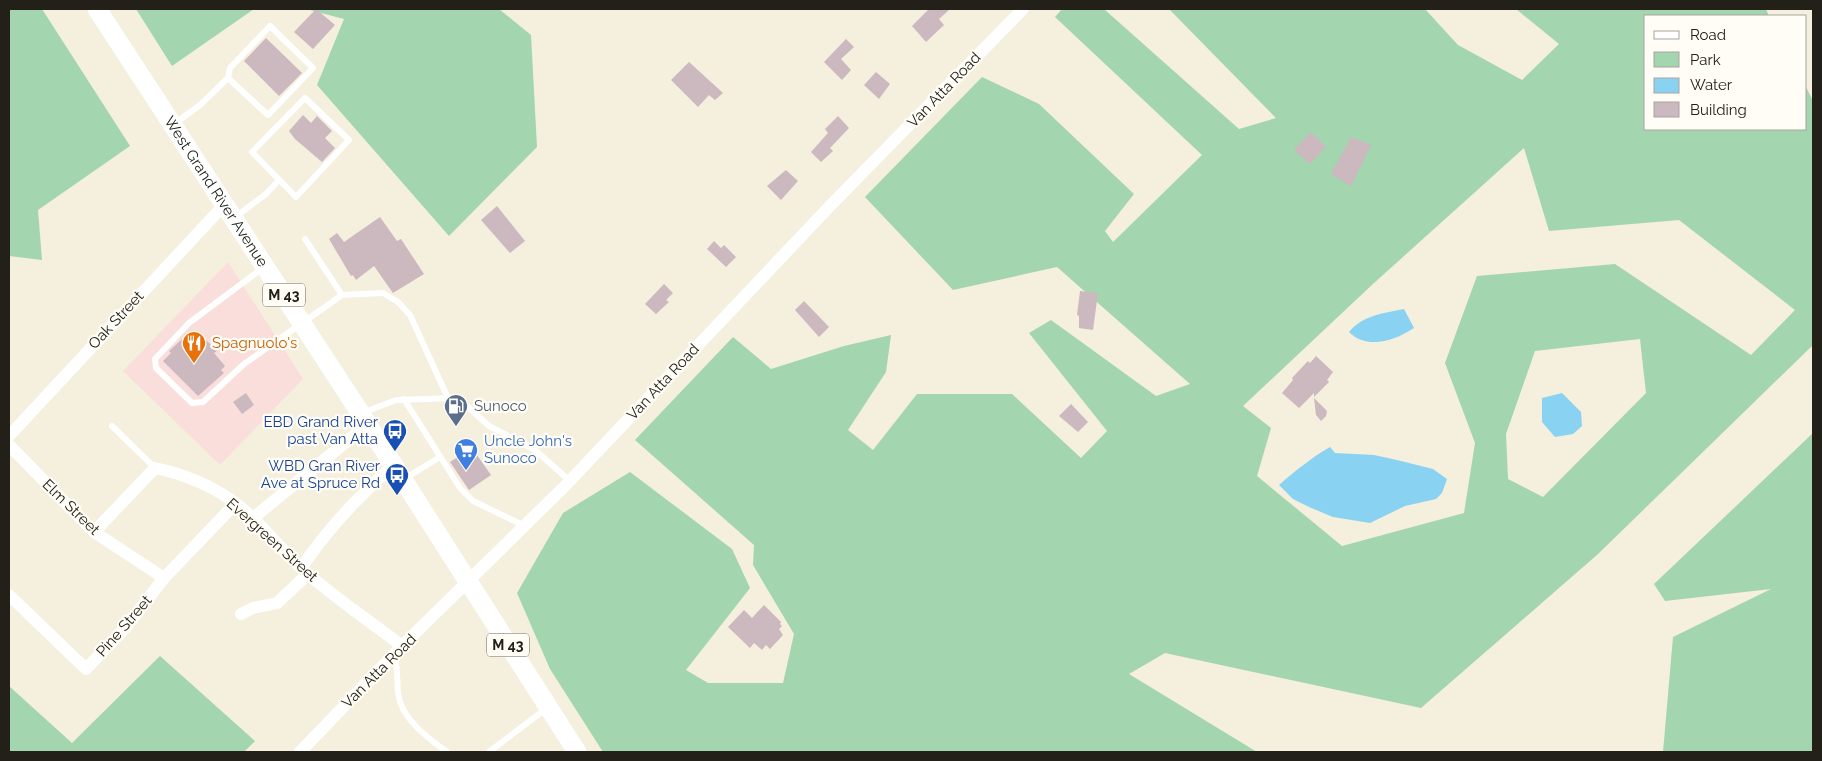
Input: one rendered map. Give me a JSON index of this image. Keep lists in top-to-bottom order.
{
  "streets": {
    "main road": ["West Grand River Avenue", "M 43"],
    "street": [
      "Van Atta Road",
      "Oak Street",
      "Elm Street",
      "Evergreen Street",
      "Pine Street"
    ]
  },
  "crossings": [
    ["Van Atta Road", "West Grand River Avenue"],
    ["Van Atta Road", "Evergreen Street"],
    ["West Grand River Avenue", "Oak Street"],
    ["Elm Street", "Pine Street"],
    ["Evergreen Street", "Pine Street"]
  ],
  "places": {
    "restaurant": ["Spagnuolo's"],
    "fuel station": ["Sunoco"],
    "bus stop": ["EBD Grand River past Van Atta", "WBD Gran River Ave at Spruce Rd"],
    "supermarket": ["Uncle John's Sunoco"]
  },
  "legend": [
    "Road",
    "Park",
    "Water",
    "Building"
  ]
}
